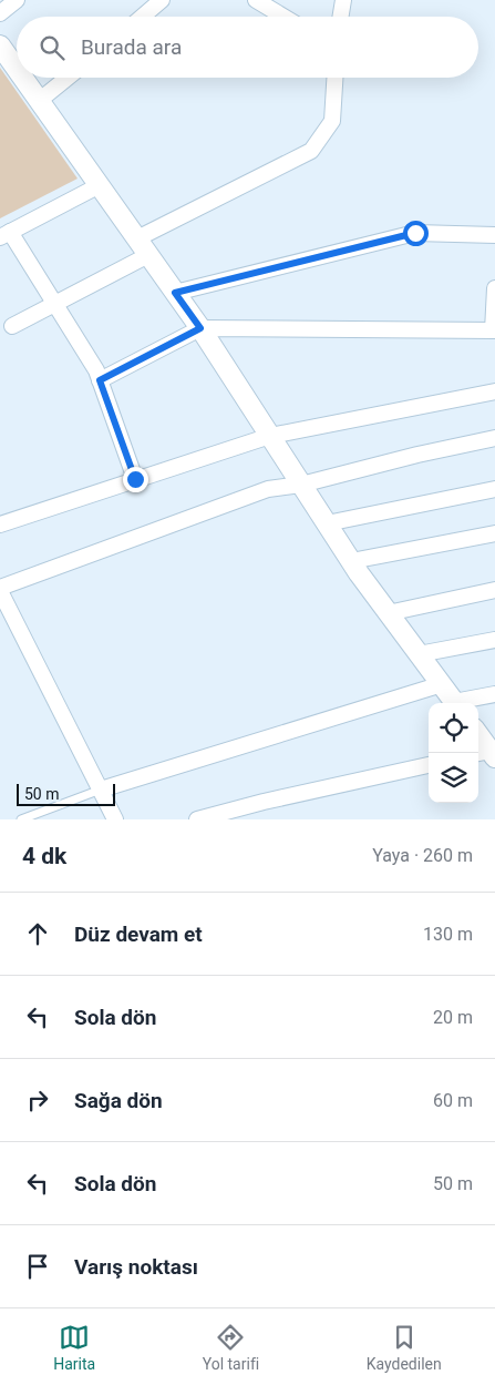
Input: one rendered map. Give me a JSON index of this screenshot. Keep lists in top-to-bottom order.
{
  "scale_bar": "50 m",
  "page": {
    "search": "Burada ara",
    "scale": "50 m",
    "heading": ["4 dk", "Yaya · 260 m"],
    "list": [
      ["Düz devam et", "130 m"],
      ["Sola dön", "20 m"],
      ["Sağa dön", "60 m"],
      ["Sola dön", "50 m"],
      "Varış noktası"
    ],
    "nav": ["Harita", "Yol tarifi", "Kaydedilen"]
  }
}
